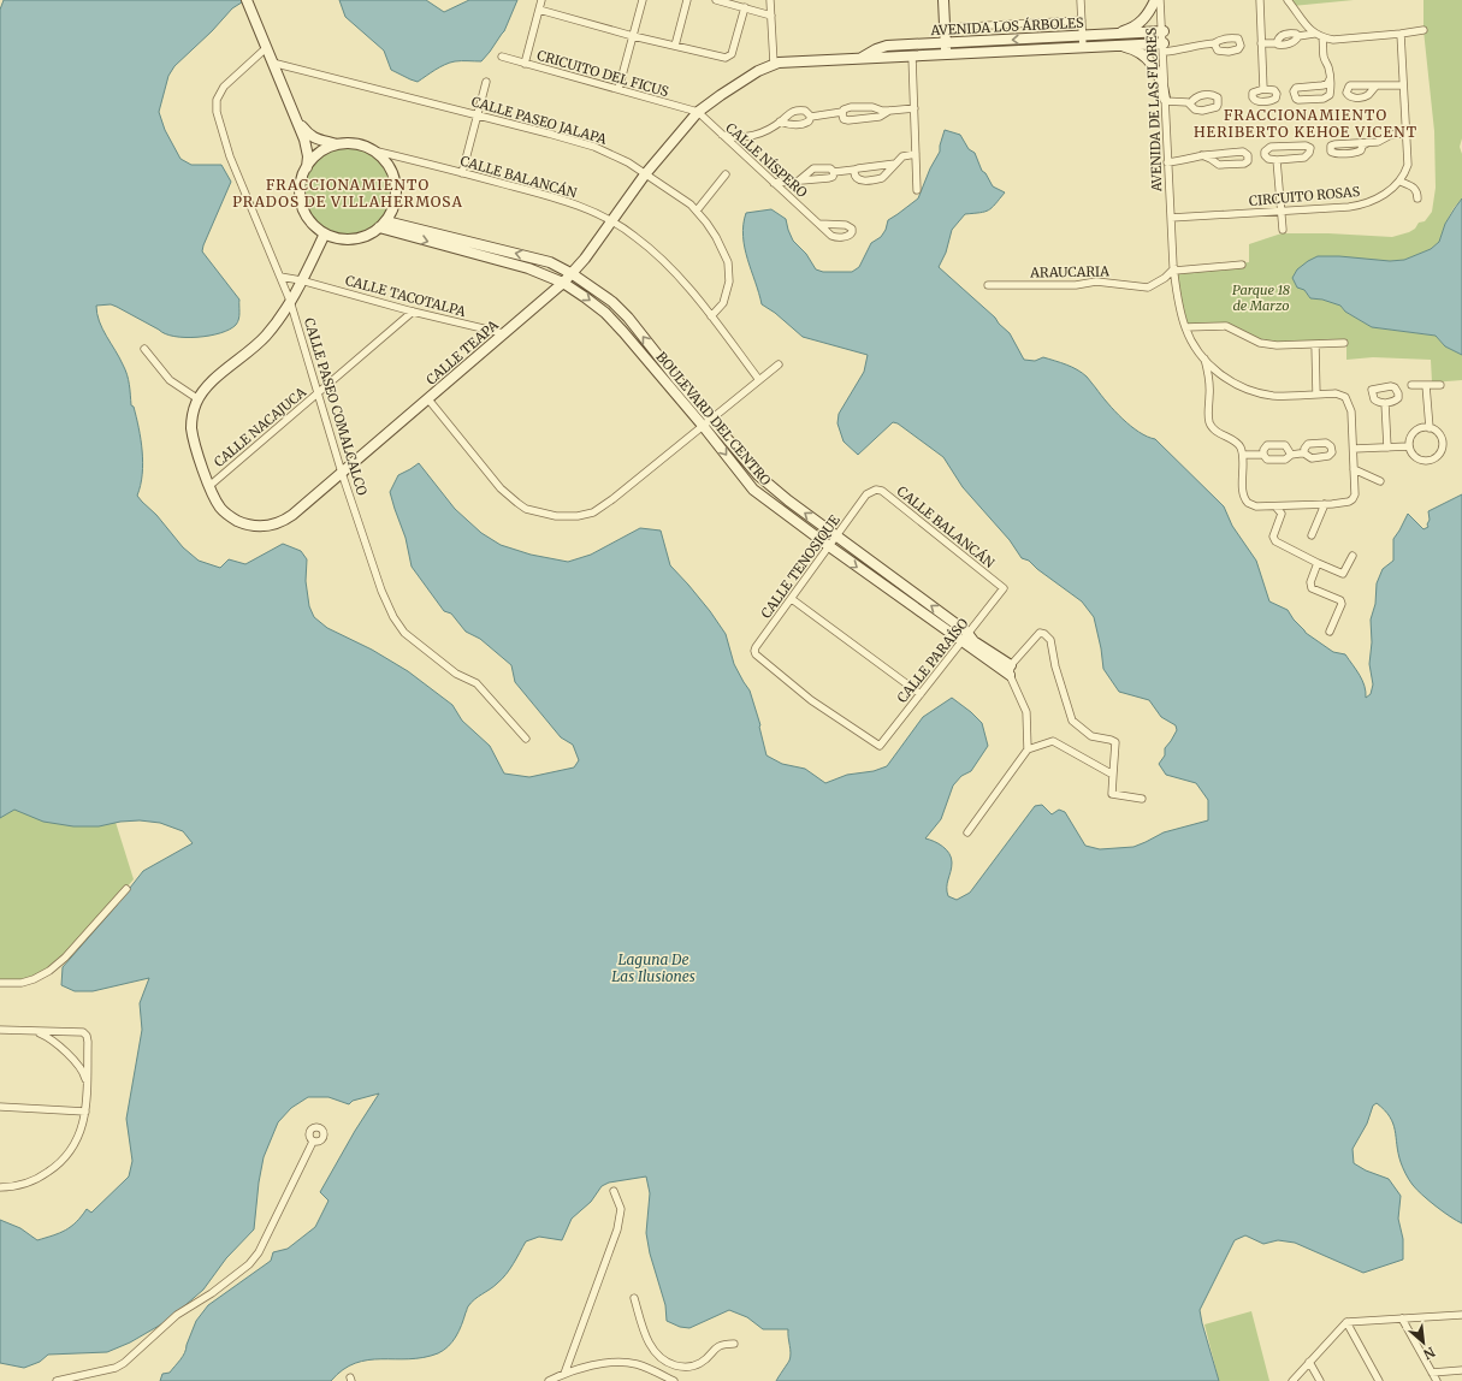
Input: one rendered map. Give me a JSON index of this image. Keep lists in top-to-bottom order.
{
  "streets": {
    "street": [
      "AVENIDA LOS ÁRBOLES",
      "CRICUITO DEL FICUS",
      "AVENIDA DE LAS FLORES",
      "CALLE PASEO JALAPA",
      "CALLE NÍSPERO",
      "CALLE BALANCÁN",
      "CIRCUITO ROSAS",
      "ARAUCARIA",
      "CALLE TACOTALPA",
      "CALLE TEAPA",
      "CALLE PASEO COMALCALCO",
      "BOULEVARD DEL CENTRO",
      "CALLE NACAJUCA",
      "CALLE TENOSIQUE",
      "CALLE PARAÍSO"
    ]
  },
  "crossings": [
    ["AVENIDA LOS ÁRBOLES", "CRICUITO DEL FICUS"],
    ["AVENIDA LOS ÁRBOLES", "AVENIDA DE LAS FLORES"],
    ["AVENIDA LOS ÁRBOLES", "CALLE NÍSPERO"],
    ["AVENIDA LOS ÁRBOLES", "CALLE TEAPA"],
    ["CRICUITO DEL FICUS", "CALLE NÍSPERO"],
    ["CRICUITO DEL FICUS", "CALLE TEAPA"],
    ["AVENIDA DE LAS FLORES", "CIRCUITO ROSAS"],
    ["AVENIDA DE LAS FLORES", "ARAUCARIA"],
    ["CALLE PASEO JALAPA", "CALLE BALANCÁN"],
    ["CALLE PASEO JALAPA", "CALLE TEAPA"],
    ["CALLE NÍSPERO", "CALLE TEAPA"],
    ["CALLE BALANCÁN", "CALLE TEAPA"],
    ["CALLE BALANCÁN", "BOULEVARD DEL CENTRO"],
    ["CALLE BALANCÁN", "CALLE TENOSIQUE"],
    ["CALLE BALANCÁN", "CALLE PARAÍSO"],
    ["CALLE TACOTALPA", "CALLE TEAPA"],
    ["CALLE TACOTALPA", "CALLE PASEO COMALCALCO"],
    ["CALLE TACOTALPA", "CALLE NACAJUCA"],
    ["CALLE TEAPA", "CALLE PASEO COMALCALCO"],
    ["CALLE TEAPA", "BOULEVARD DEL CENTRO"],
    ["CALLE TEAPA", "CALLE NACAJUCA"],
    ["CALLE PASEO COMALCALCO", "CALLE NACAJUCA"],
    ["BOULEVARD DEL CENTRO", "CALLE TENOSIQUE"],
    ["BOULEVARD DEL CENTRO", "CALLE PARAÍSO"],
    ["CALLE TENOSIQUE", "CALLE PARAÍSO"]
  ],
  "districts": ["FRACCIONAMIENTO HERIBERTO KEHOE VICENT", "FRACCIONAMIENTO PRADOS DE VILLAHERMOSA"],
  "water": ["Laguna De Las Ilusiones"],
  "parks": ["Parque 18 de Marzo"],
  "north": "bottom right"
}
